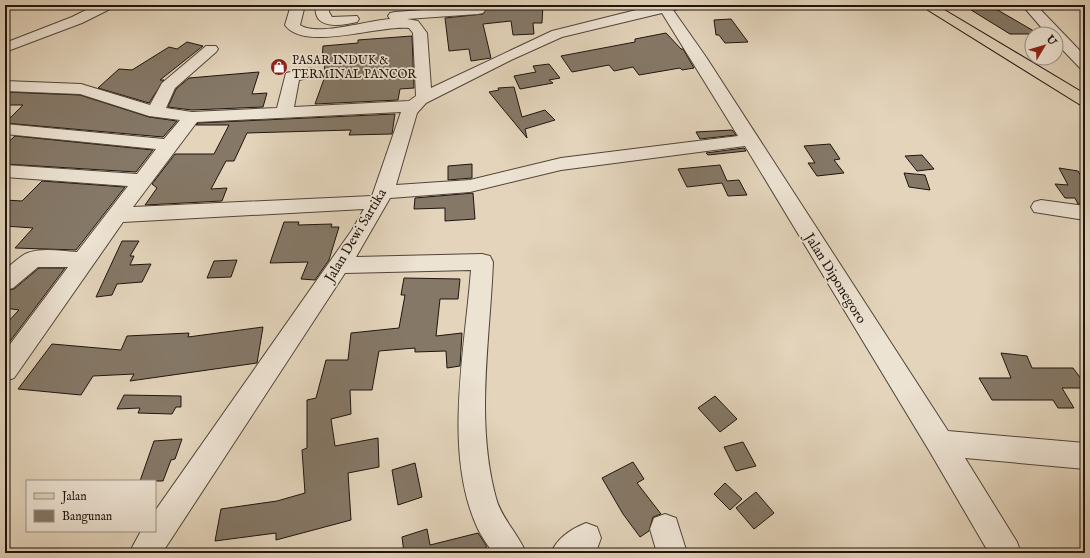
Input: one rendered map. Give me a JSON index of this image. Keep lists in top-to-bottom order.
{
  "streets": {
    "street": ["Jalan Dewi Sartika", "Jalan Diponegoro"]
  },
  "places": {
    "shop": ["PASAR INDUK & TERMINAL PANCOR"]
  },
  "legend": ["Jalan", "Bangunan"],
  "north": "top right"
}
